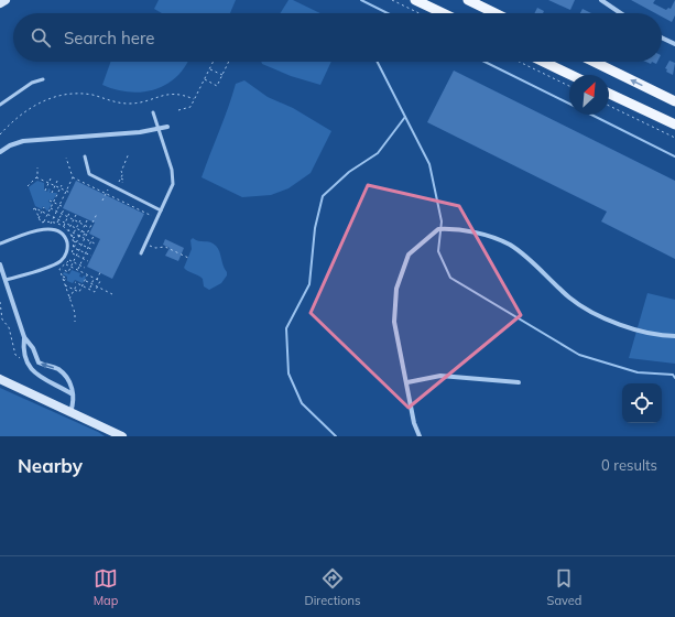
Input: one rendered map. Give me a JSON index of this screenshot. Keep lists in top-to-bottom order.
{
  "north": "top right",
  "page": {
    "search": "Search here",
    "heading": ["Nearby", "0 results"],
    "nav": ["Map", "Directions", "Saved"]
  }
}
